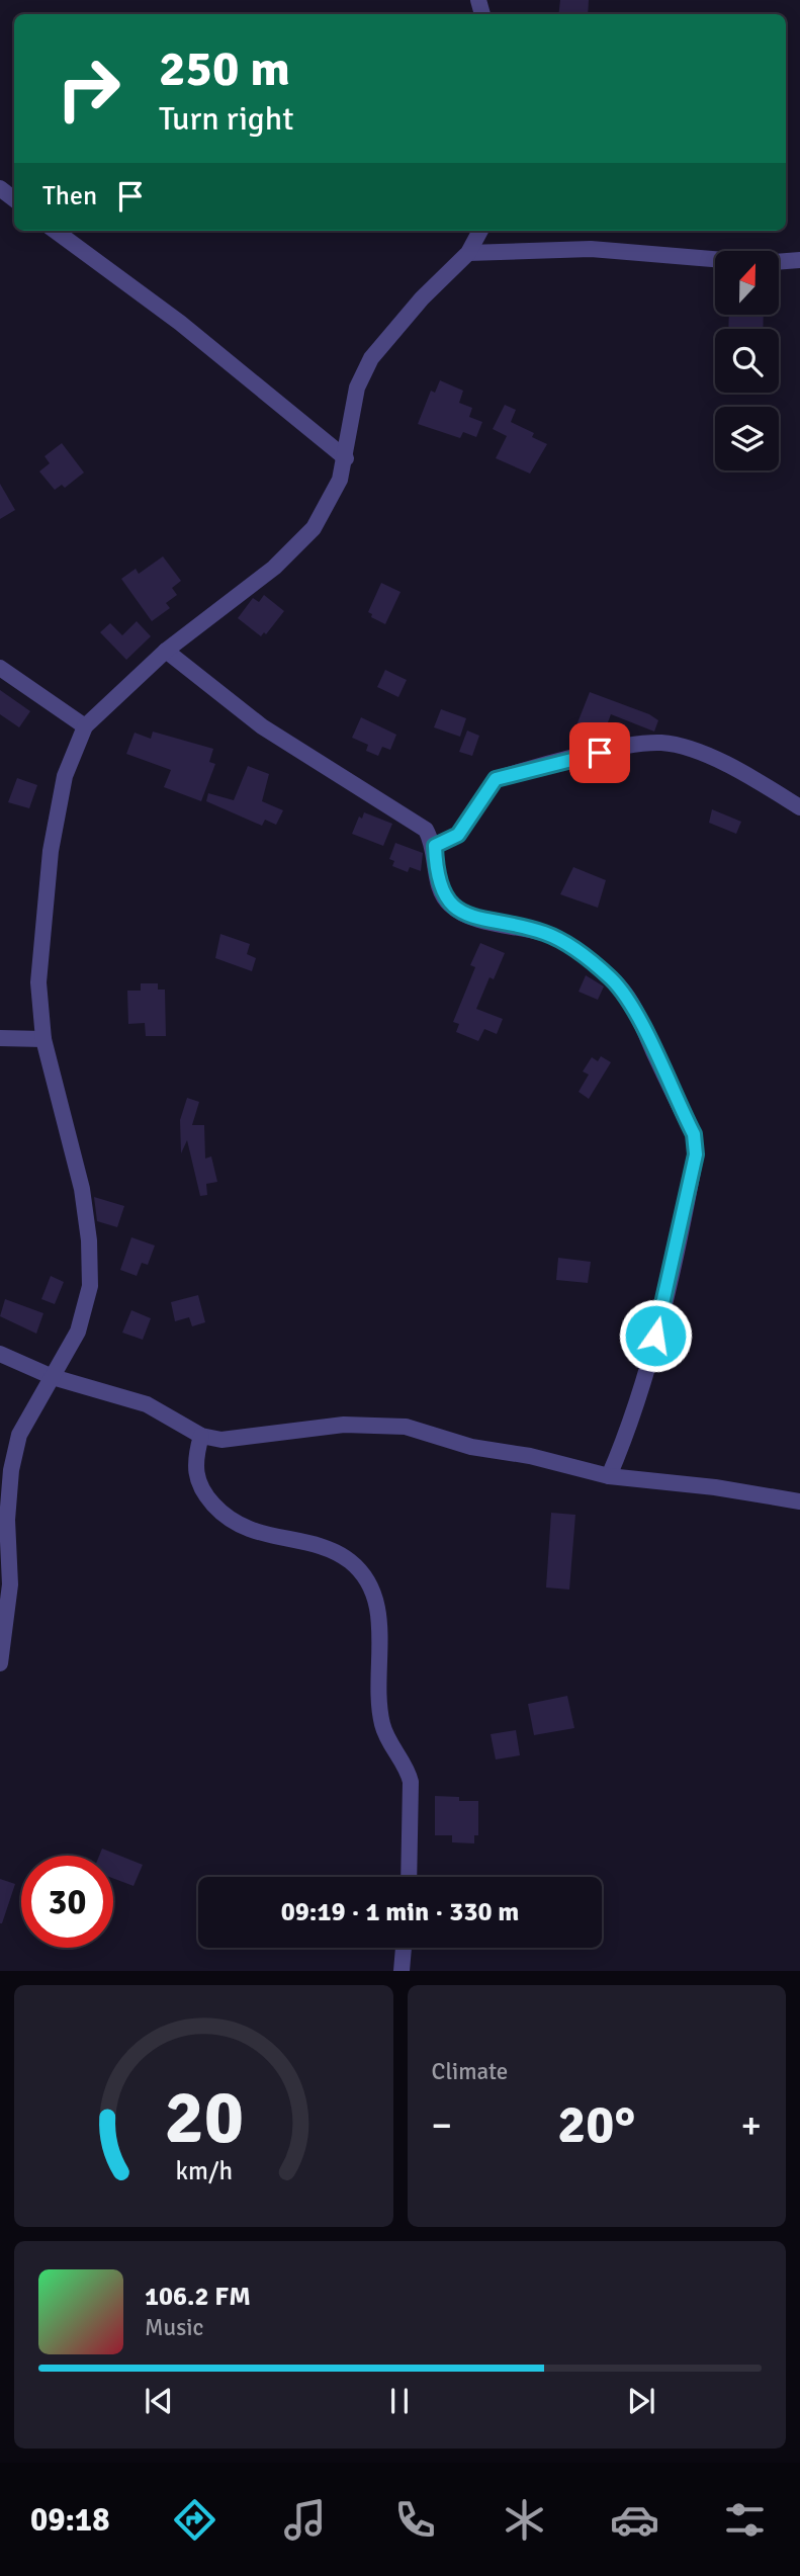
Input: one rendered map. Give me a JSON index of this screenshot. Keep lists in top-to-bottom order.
{
  "north": "top",
  "page": {
    "turn": ["250 m", "Turn right"],
    "then": "Then",
    "limit": "30",
    "trip": "09:19 · 1 min · 330 m",
    "tile": "Climate",
    "heat": ["−", "20°", "+"],
    "song": ["106.2 FM", "Music"],
    "tabs": "09:18",
    "gauge": ["20", "km/h"]
  }
}
